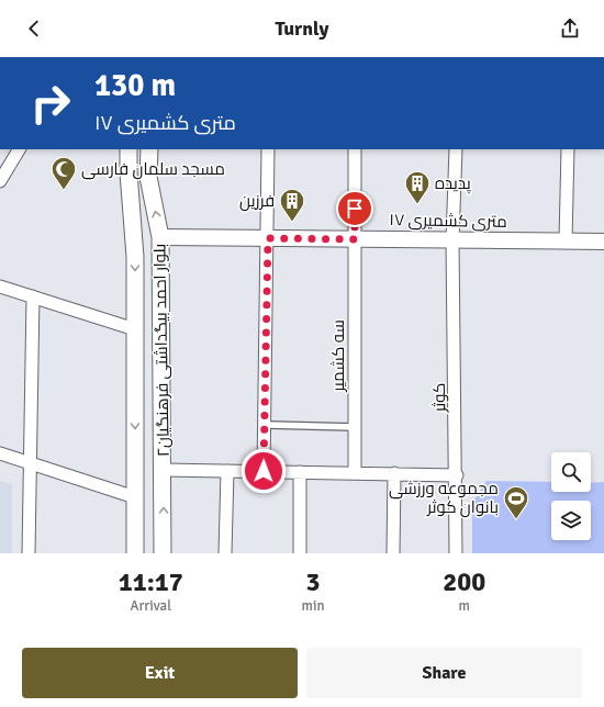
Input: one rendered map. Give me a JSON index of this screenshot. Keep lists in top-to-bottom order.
{
  "streets": {
    "main road": ["بلوار احمد بیگداشتی فرهنگیان۲"],
    "street": ["۱۷ متری کشمیری", "سه کشمیر", "کوثر"]
  },
  "crossings": [
    ["۱۷ متری کشمیری", "بلوار احمد بیگداشتی فرهنگیان۲"],
    ["۱۷ متری کشمیری", "سه کشمیر"],
    ["۱۷ متری کشمیری", "کوثر"]
  ],
  "places": {
    "mosque": ["مسجد سلمان فارسی"],
    "building": ["پدیده", "فرزین"],
    "sports": ["مجموعه ورزشی بانوان کوثر"]
  },
  "page": {
    "header": "Turnly",
    "turn": ["130 m", "۱۷ متری کشمیری"],
    "eta": [
      "11:17",
      "Arrival",
      "3",
      "min",
      "200",
      "m"
    ],
    "buttons": ["Exit", "Share"]
  }
}
